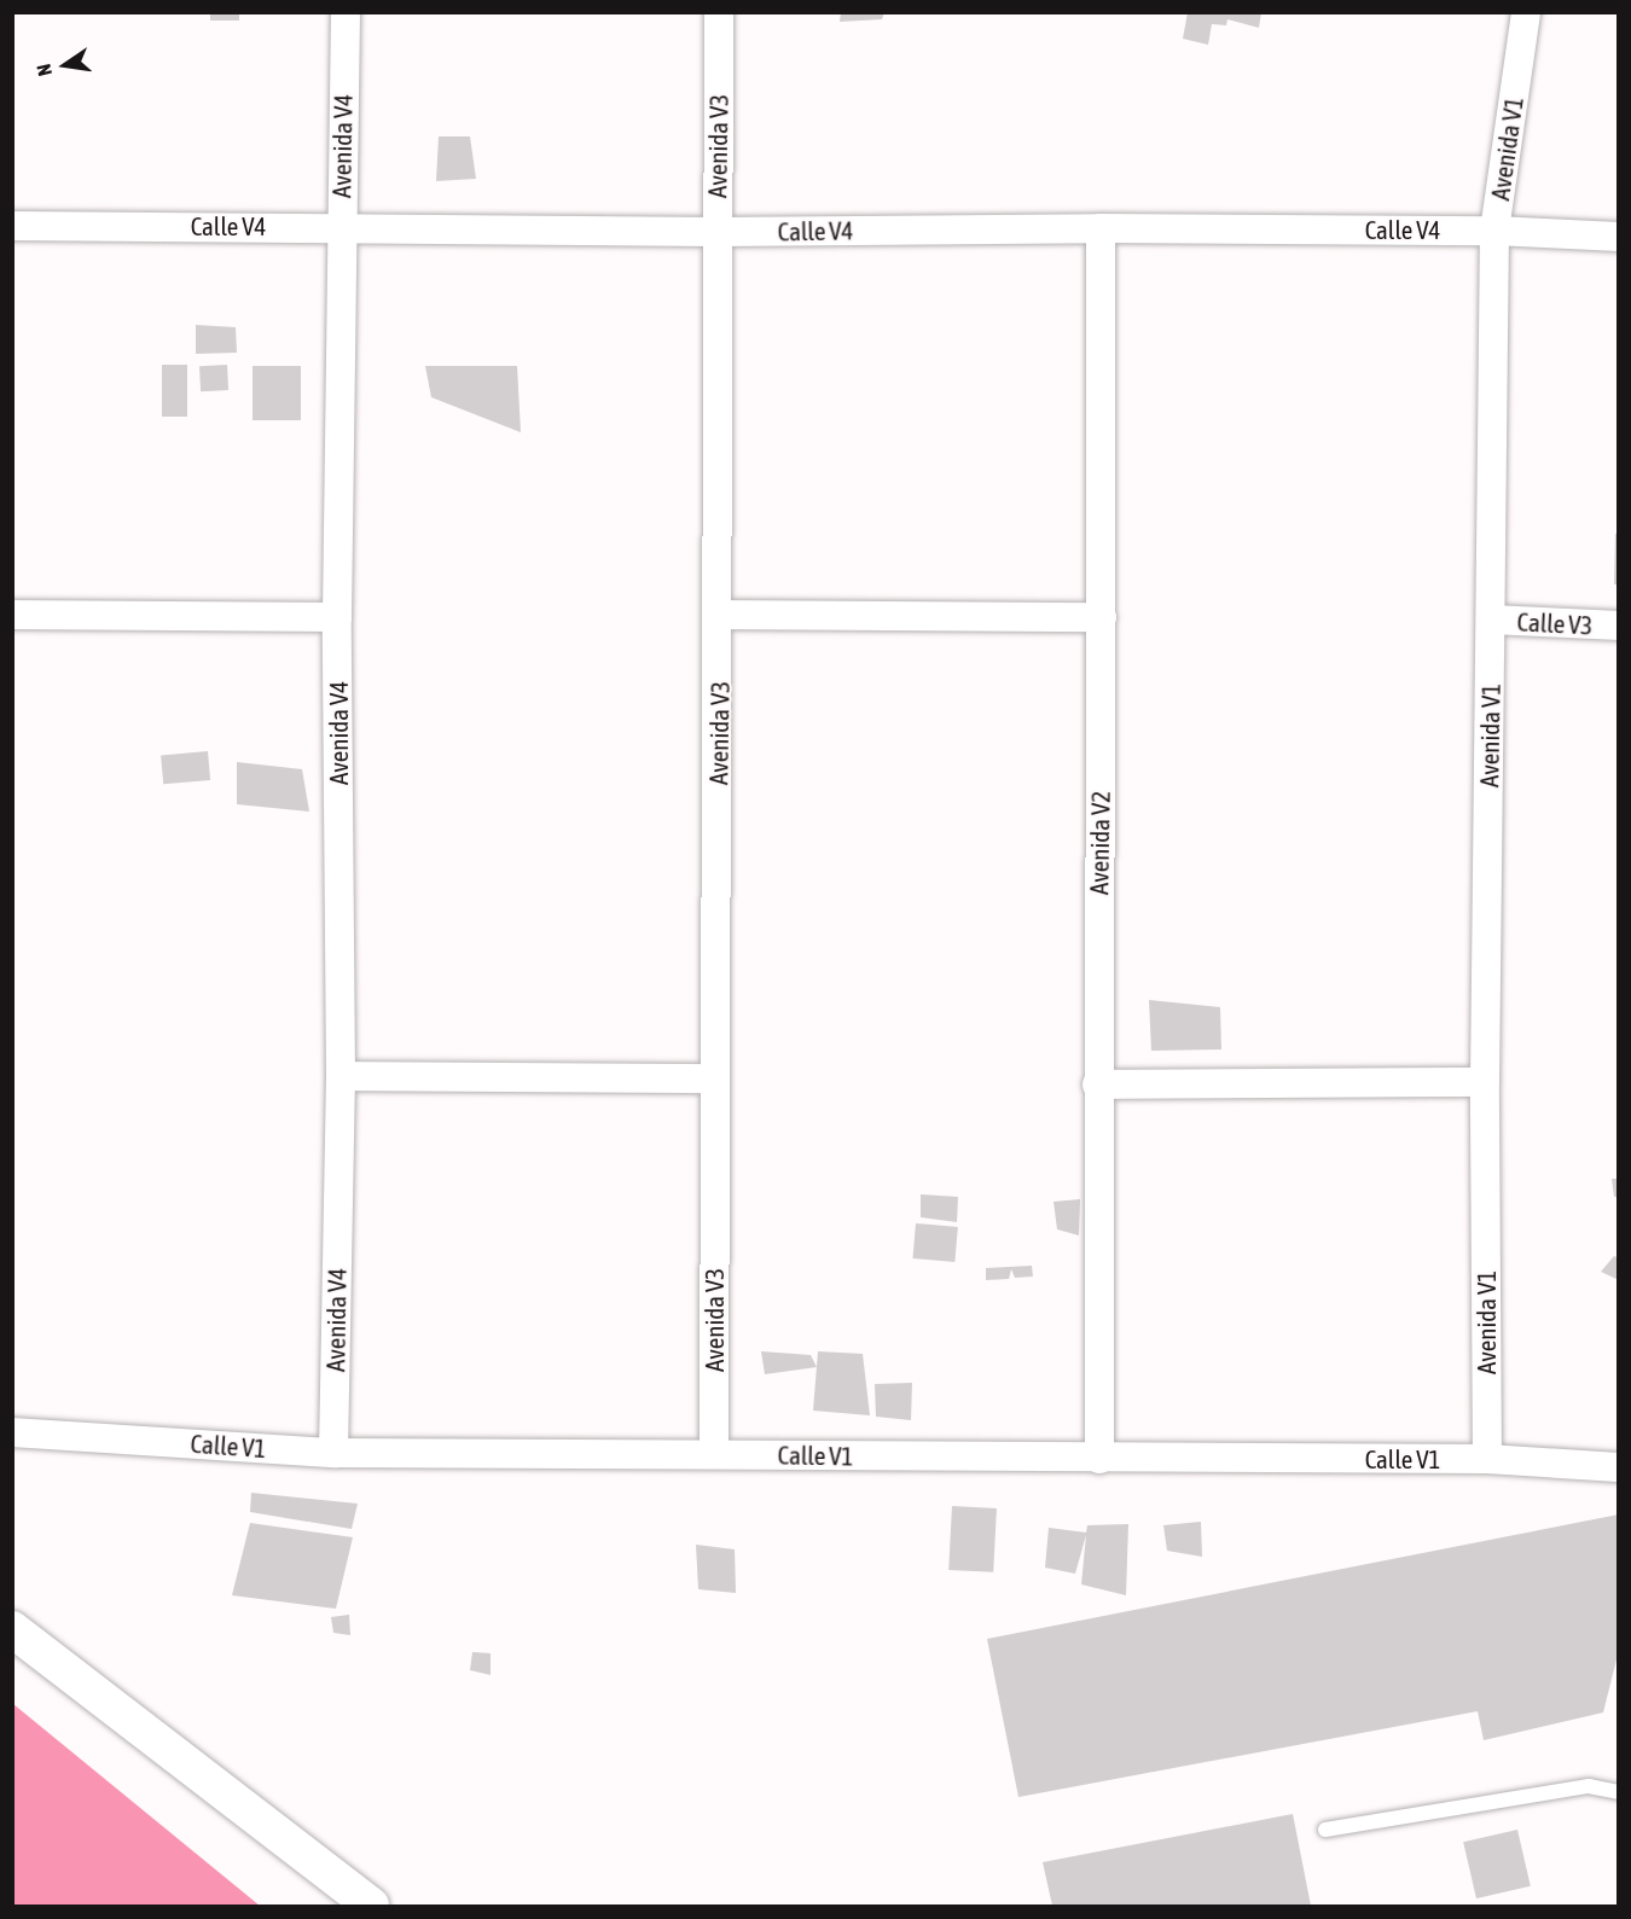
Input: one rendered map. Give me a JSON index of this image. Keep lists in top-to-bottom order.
{
  "streets": {
    "street": [
      "Avenida V4",
      "Avenida V3",
      "Avenida V1",
      "Calle V4",
      "Calle V3",
      "Avenida V2",
      "Calle V1"
    ]
  },
  "crossings": [
    ["Avenida V4", "Calle V4"],
    ["Avenida V4", "Calle V1"],
    ["Avenida V3", "Calle V4"],
    ["Avenida V3", "Calle V1"],
    ["Avenida V1", "Calle V4"],
    ["Avenida V1", "Calle V3"],
    ["Avenida V1", "Calle V1"],
    ["Calle V4", "Avenida V2"],
    ["Avenida V2", "Calle V1"]
  ],
  "north": "left"
}
